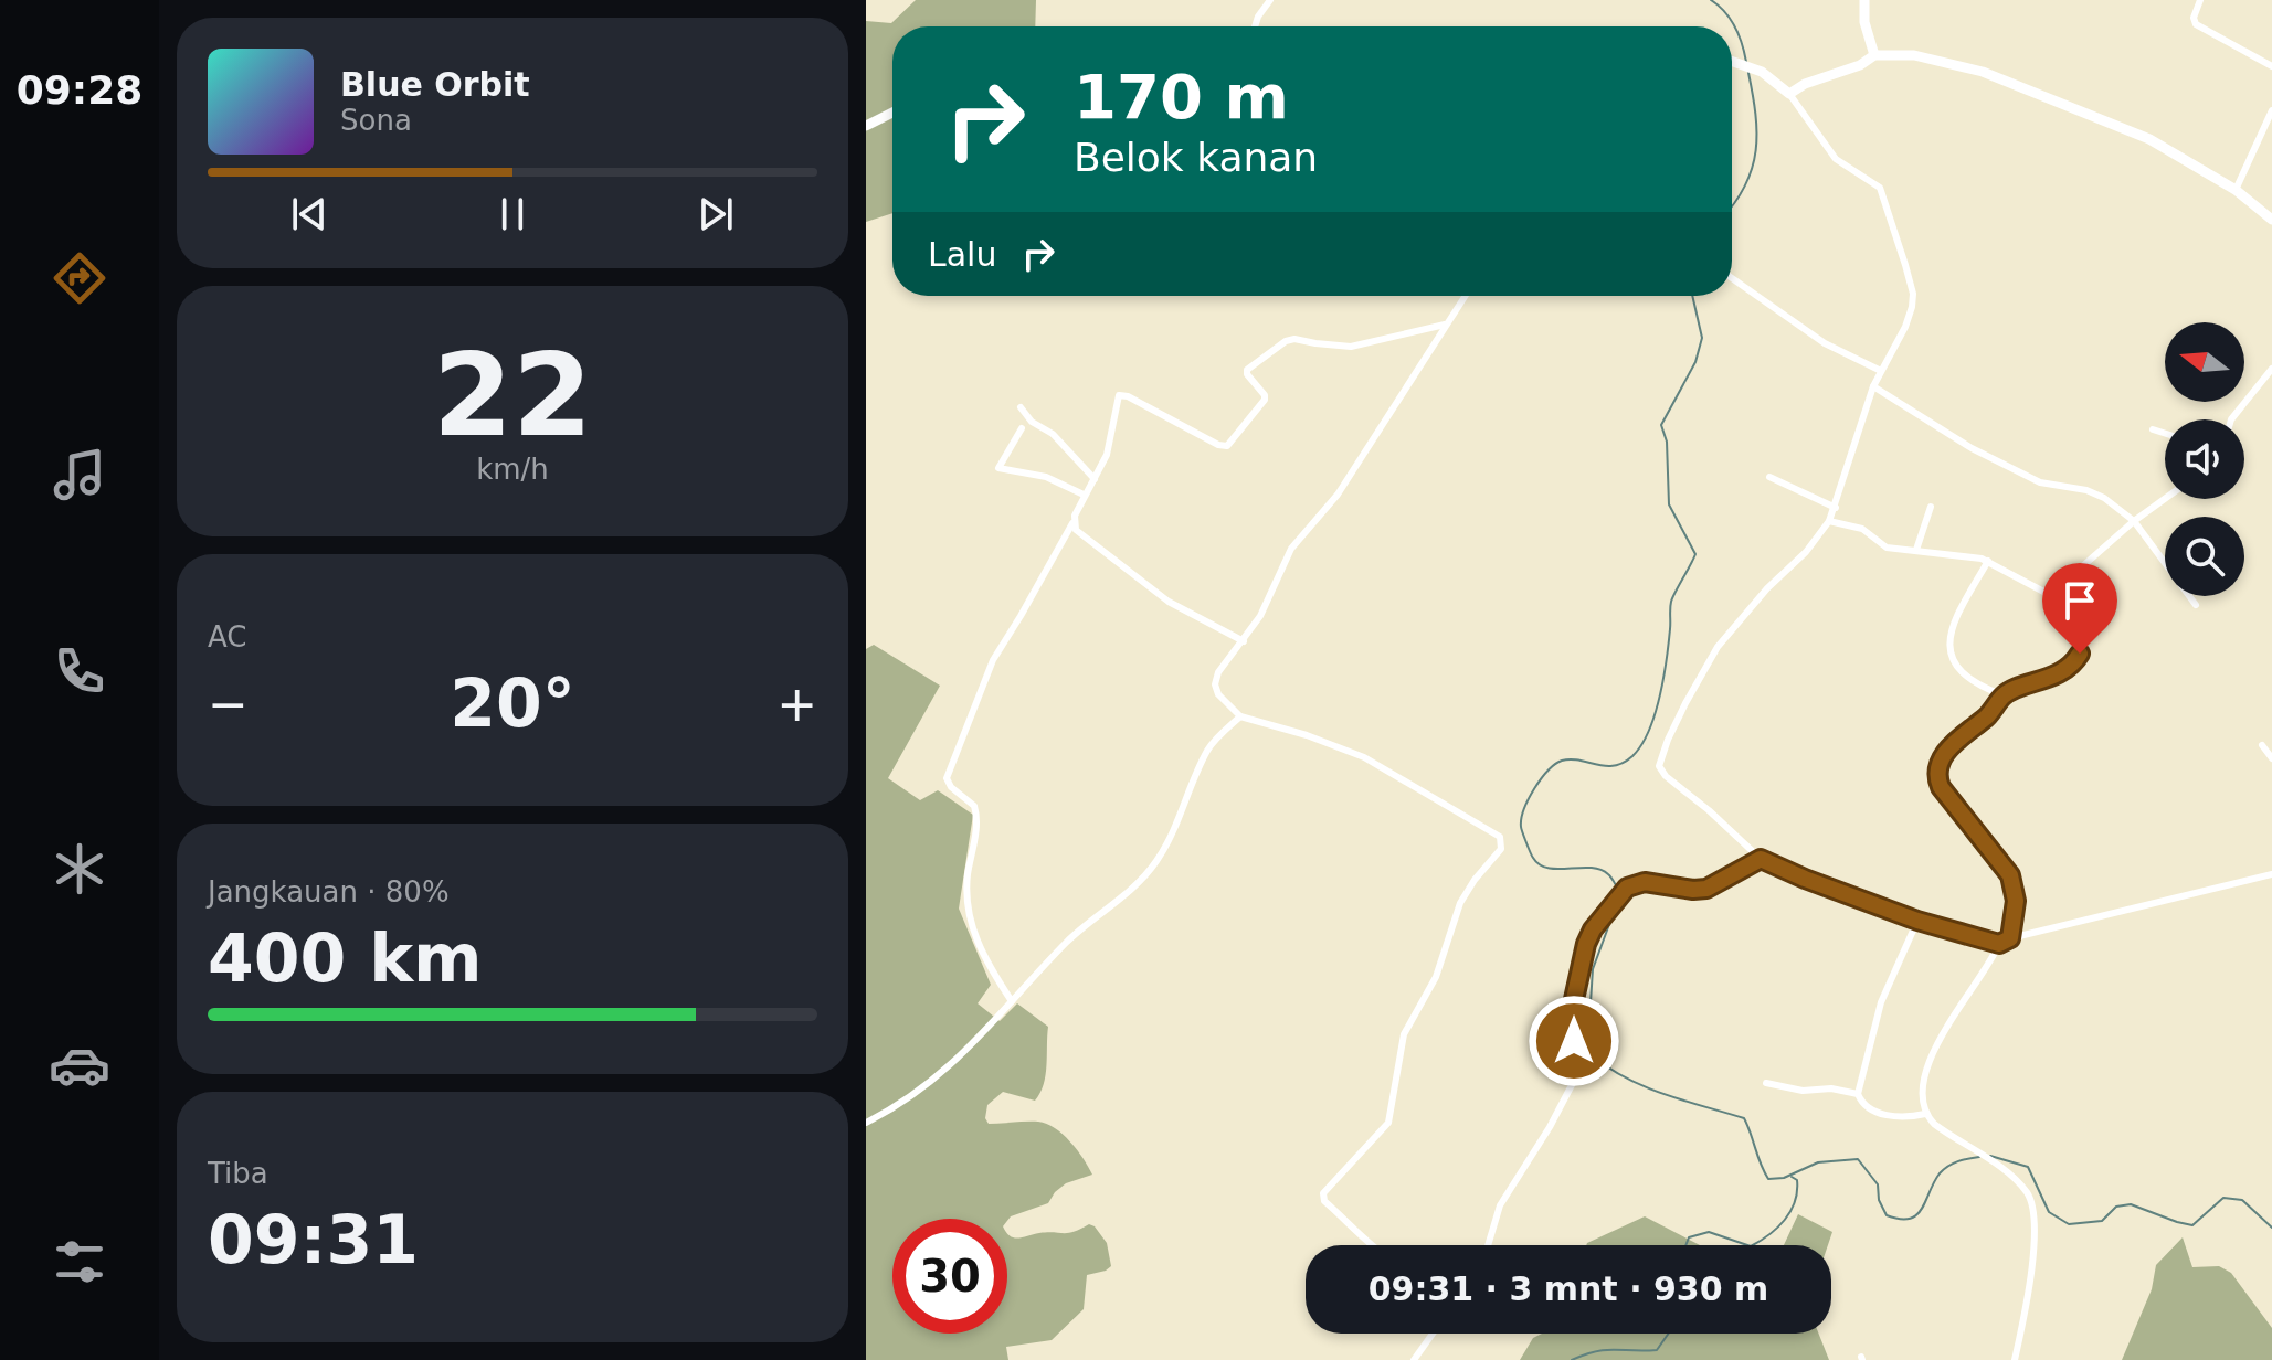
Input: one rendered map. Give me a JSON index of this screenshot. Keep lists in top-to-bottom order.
{
  "north": "left",
  "page": {
    "tabs": "09:28",
    "turn": ["170 m", "Belok kanan"],
    "song": ["Blue Orbit", "Sona"],
    "then": "Lalu",
    "tile": [
      ["22", "km/h"],
      "AC",
      ["Jangkauan · 80%", "400 km"],
      ["Tiba", "09:31"]
    ],
    "heat": ["−", "20°", "+"],
    "limit": "30",
    "trip": "09:31 · 3 mnt · 930 m"
  }
}
